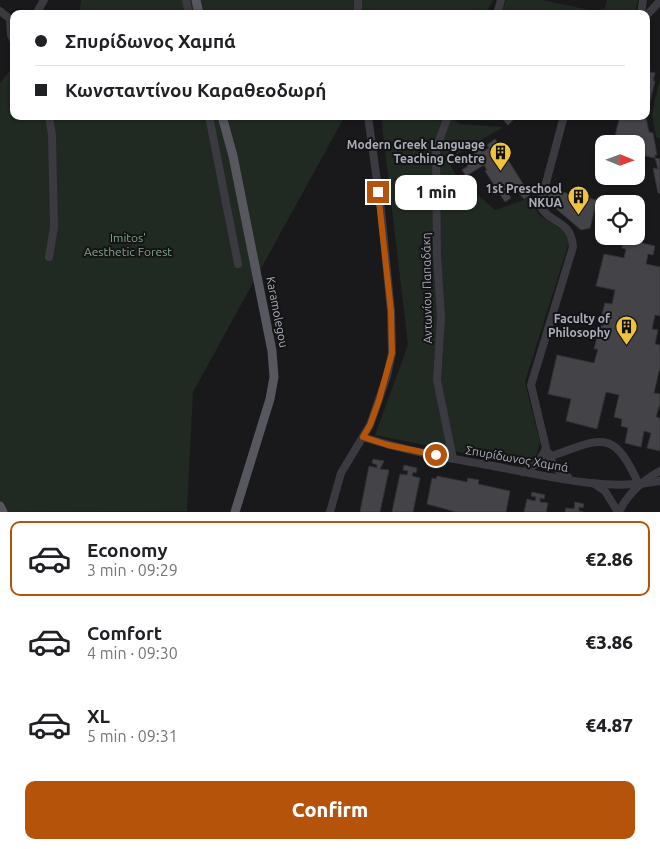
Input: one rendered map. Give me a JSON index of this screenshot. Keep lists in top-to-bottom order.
{
  "streets": {
    "main road": ["Karamolegou"],
    "street": ["Αντωνίου Παπαδάκη", "Σπυρίδωνος Χαμπά"]
  },
  "crossings": [
    ["Αντωνίου Παπαδάκη", "Σπυρίδωνος Χαμπά"]
  ],
  "parks": ["Imitos' Aesthetic Forest"],
  "places": {
    "building": ["Modern Greek Language Teaching Centre", "1st Preschool NKUA", "Faculty of Philosophy"]
  },
  "north": "right",
  "page": {
    "banner": ["Σπυρίδωνος Χαμπά", "Κωνσταντίνου Καραθεοδωρή"],
    "bubble": "1 min",
    "list": [
      {
        "name": "Economy",
        "note": "3 min · 09:29",
        "value": "€2.86"
      },
      {
        "name": "Comfort",
        "note": "4 min · 09:30",
        "value": "€3.86"
      },
      {
        "name": "XL",
        "note": "5 min · 09:31",
        "value": "€4.87"
      }
    ],
    "buttons": "Confirm"
  }
}
